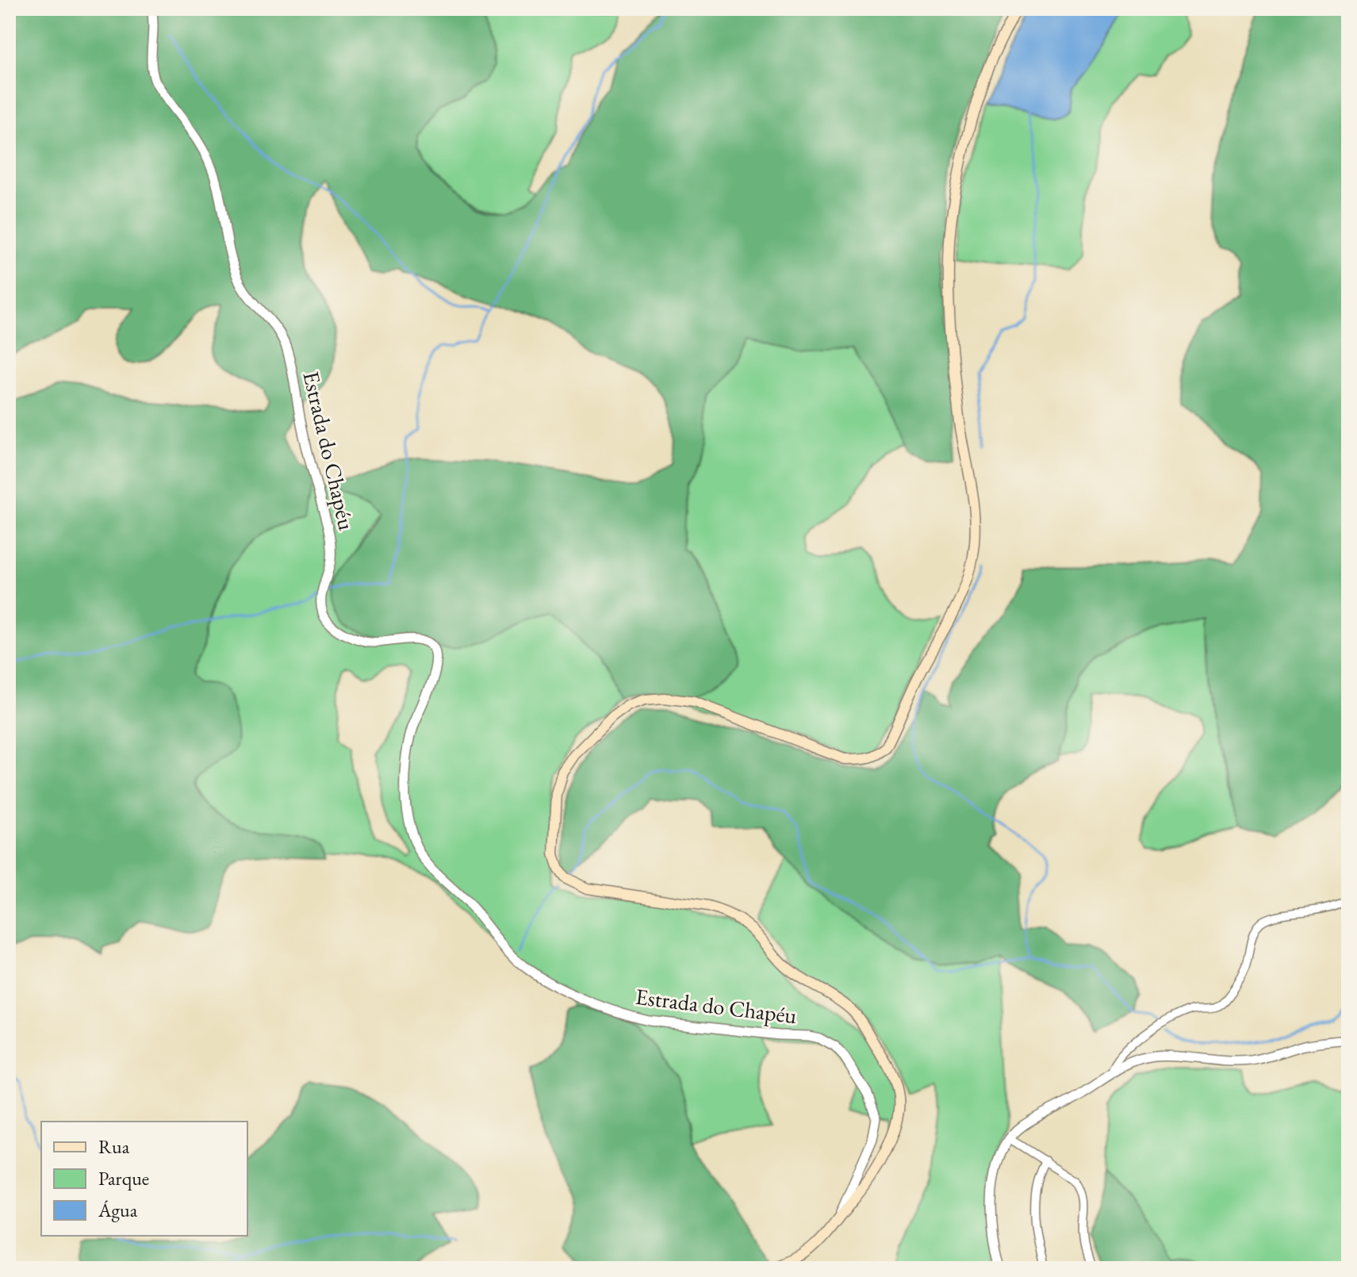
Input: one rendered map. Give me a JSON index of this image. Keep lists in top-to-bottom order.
{
  "streets": {
    "street": ["Estrada do Chapéu"]
  },
  "legend": ["Rua", "Parque", "Água"]
}
